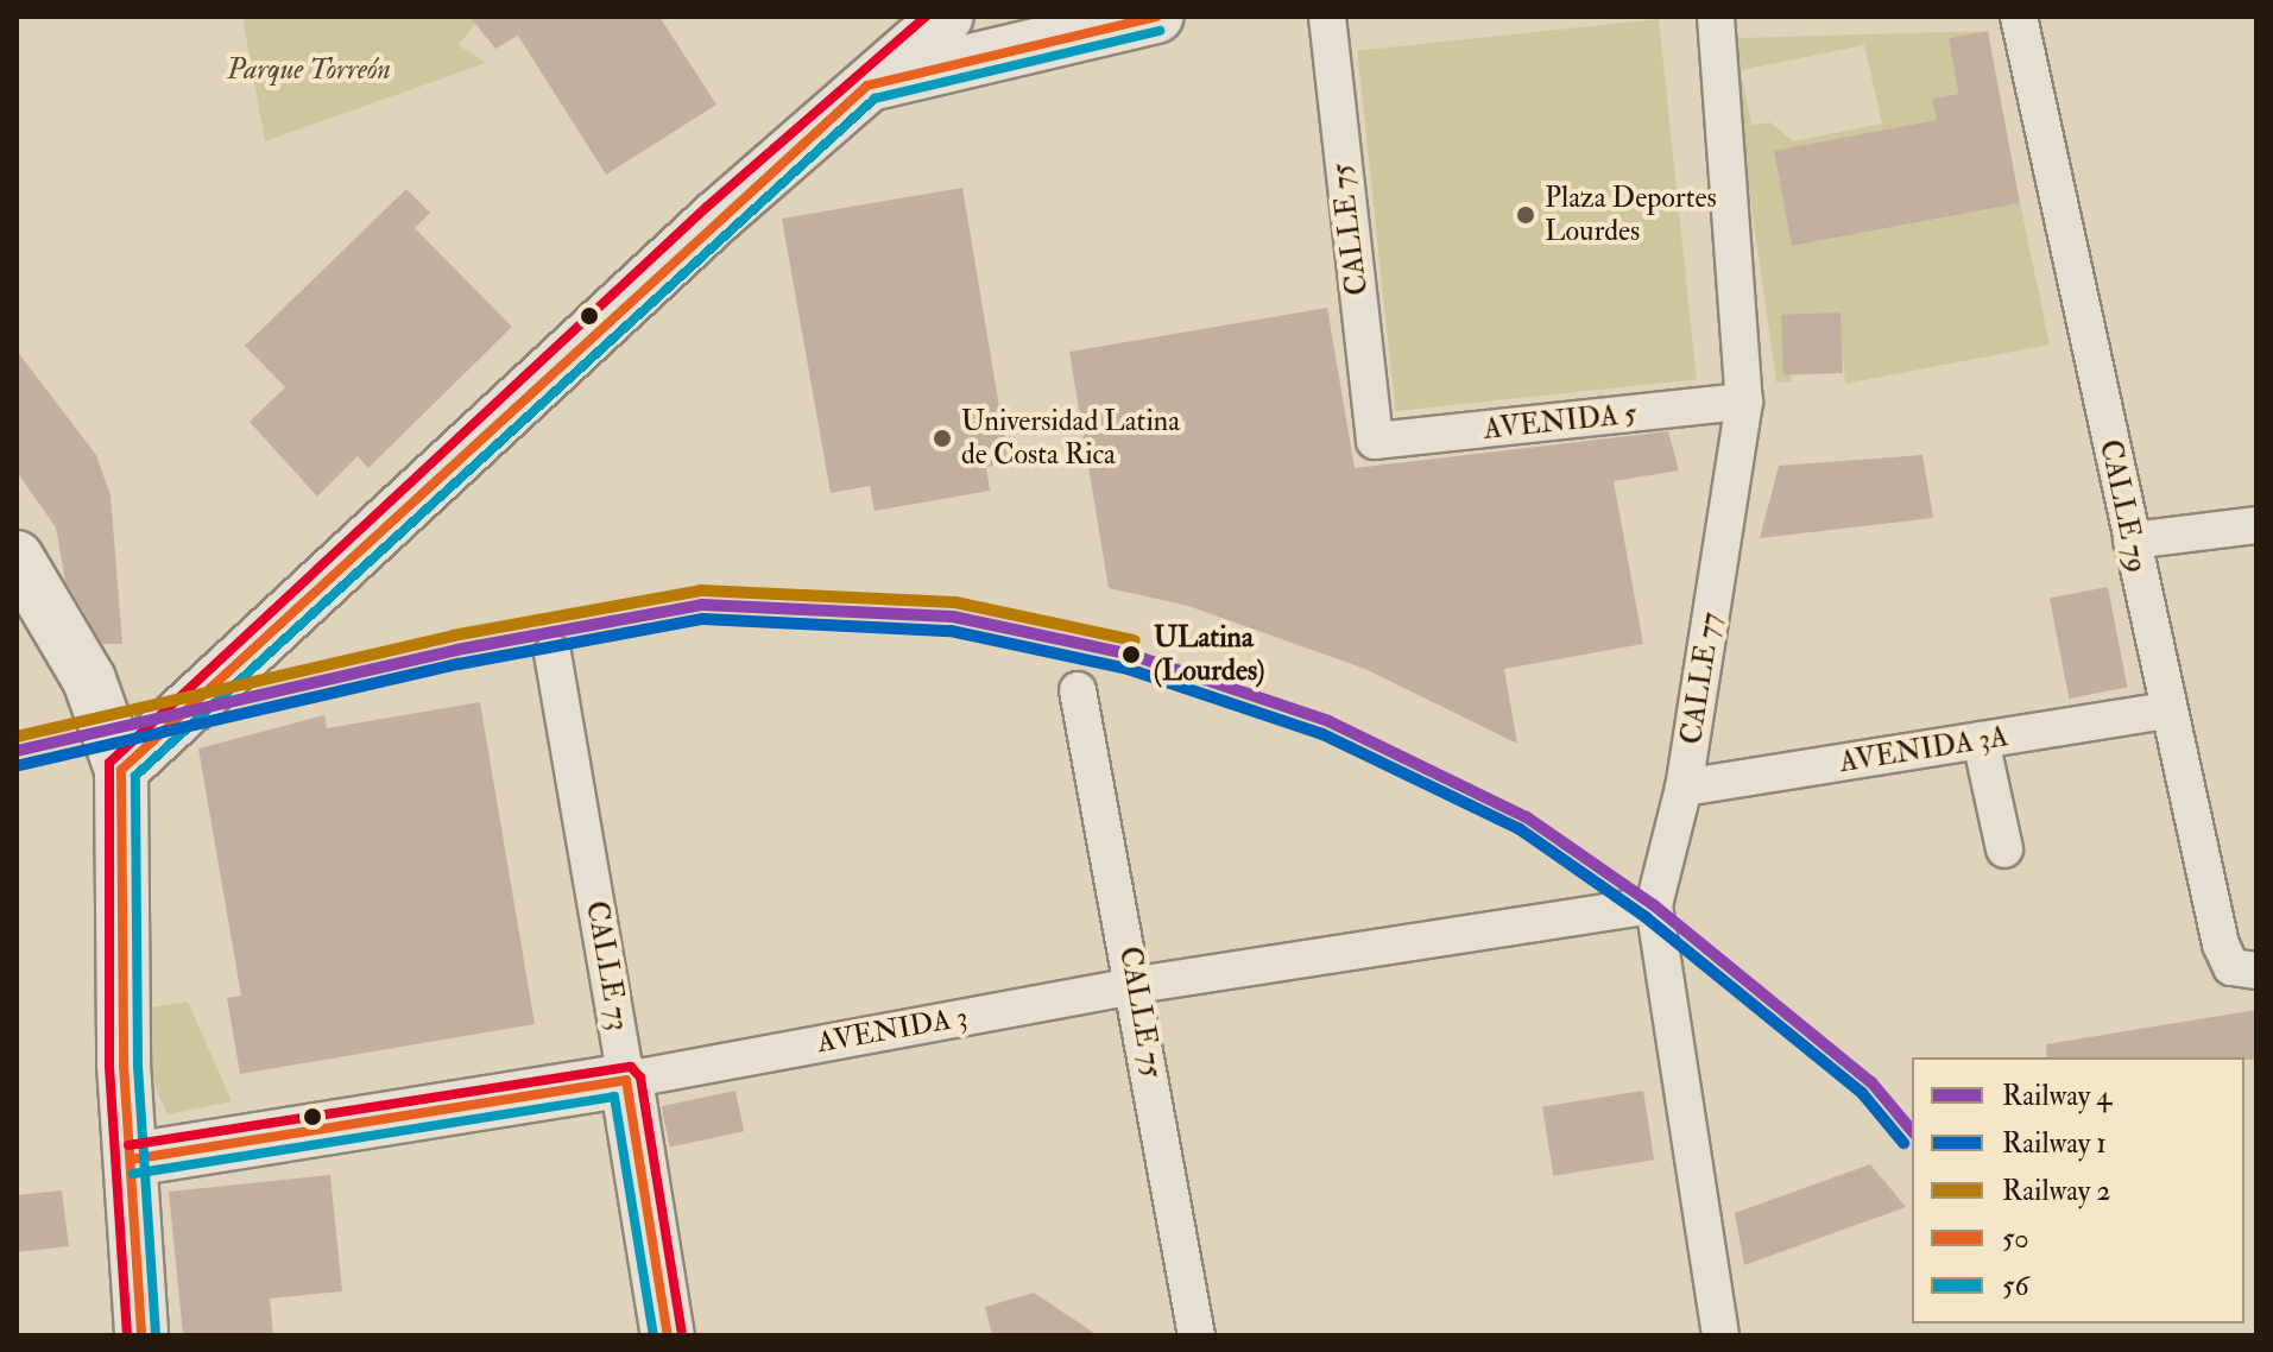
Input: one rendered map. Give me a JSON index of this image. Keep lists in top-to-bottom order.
{
  "streets": {
    "main road": ["CALLE 73", "AVENIDA 3"],
    "street": [
      "CALLE 75",
      "AVENIDA 5",
      "CALLE 79",
      "CALLE 77",
      "AVENIDA 3A"
    ]
  },
  "crossings": [
    ["CALLE 75", "AVENIDA 5"],
    ["CALLE 75", "AVENIDA 3"],
    ["AVENIDA 5", "CALLE 77"],
    ["CALLE 79", "AVENIDA 3A"],
    ["CALLE 77", "AVENIDA 3A"],
    ["CALLE 77", "AVENIDA 3"],
    ["CALLE 73", "AVENIDA 3"]
  ],
  "parks": ["Parque Torreón"],
  "places": ["Plaza Deportes Lourdes", "Universidad Latina de Costa Rica", "ULatina (Lourdes)"],
  "lines": [
    "transit line 50",
    "transit line 56",
    "rail line 2",
    "rail line 4",
    "rail line 1"
  ],
  "legend": [
    "Railway 4",
    "Railway 1",
    "Railway 2",
    "50",
    "56"
  ]
}
